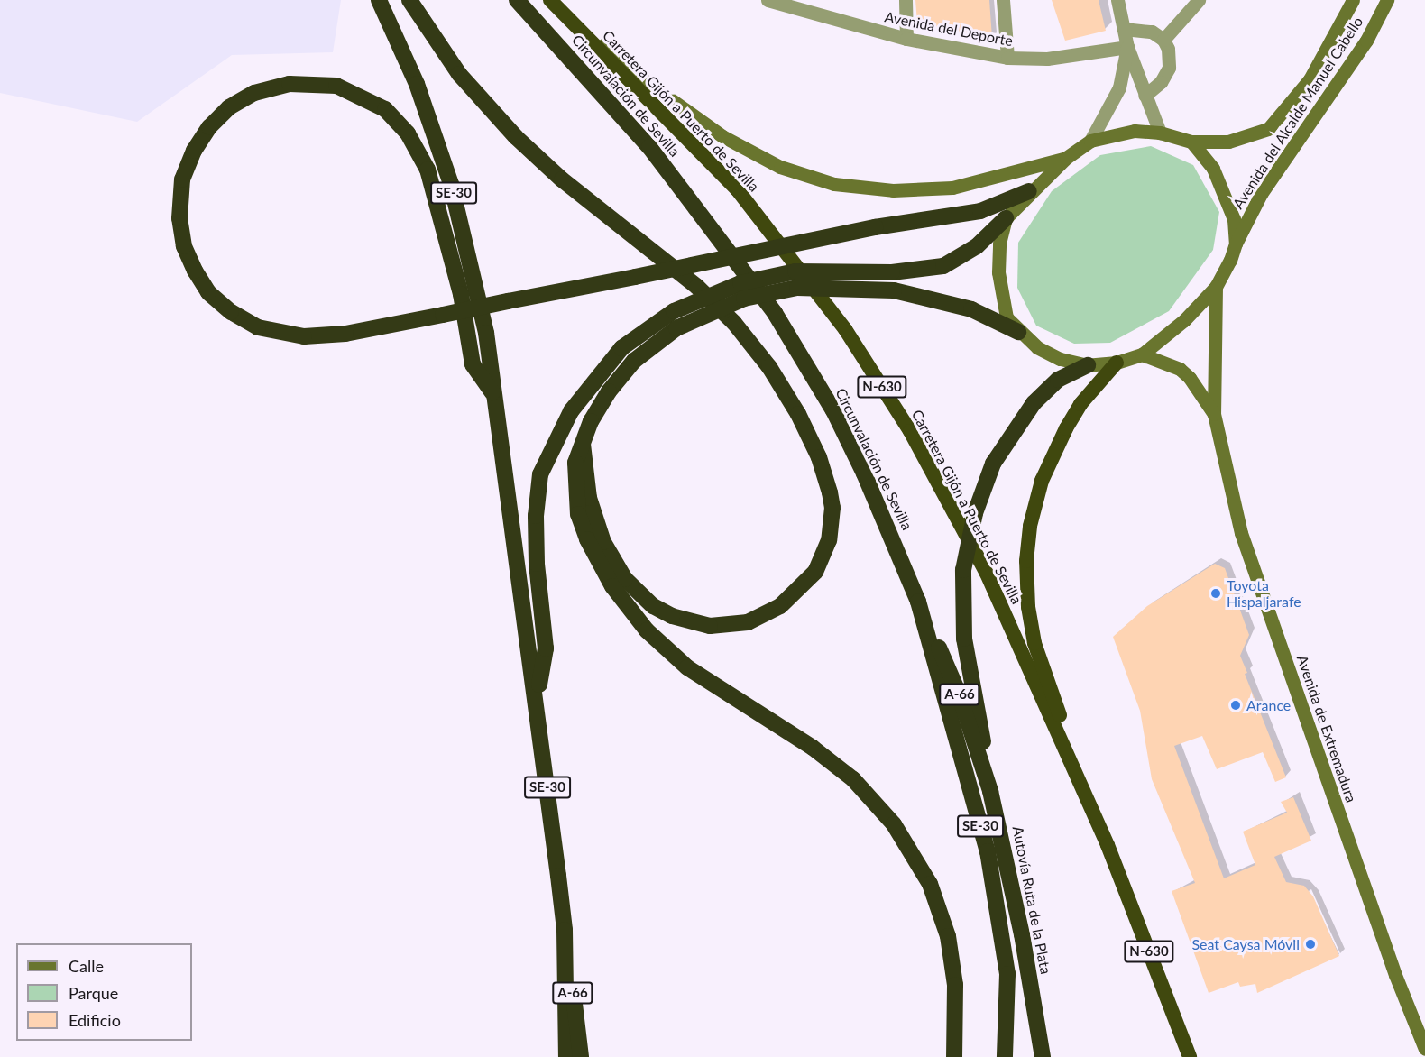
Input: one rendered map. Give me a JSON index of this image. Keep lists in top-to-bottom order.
{
  "streets": {
    "highway": [
      "Circunvalación de Sevilla",
      "Carretera Gijón a Puerto de Sevilla",
      "SE-30",
      "N-630",
      "A-66",
      "Autovía Ruta de la Plata"
    ],
    "main road": ["Avenida del Alcalde Manuel Cabello", "Avenida de Extremadura"],
    "street": ["Avenida del Deporte"]
  },
  "crossings": [
    ["Circunvalación de Sevilla", "Autovía Ruta de la Plata"],
    ["SE-30", "A-66"]
  ],
  "places": ["Toyota Hispaljarafe", "Arance", "Seat Caysa Móvil"],
  "legend": ["Calle", "Parque", "Edificio"]
}
